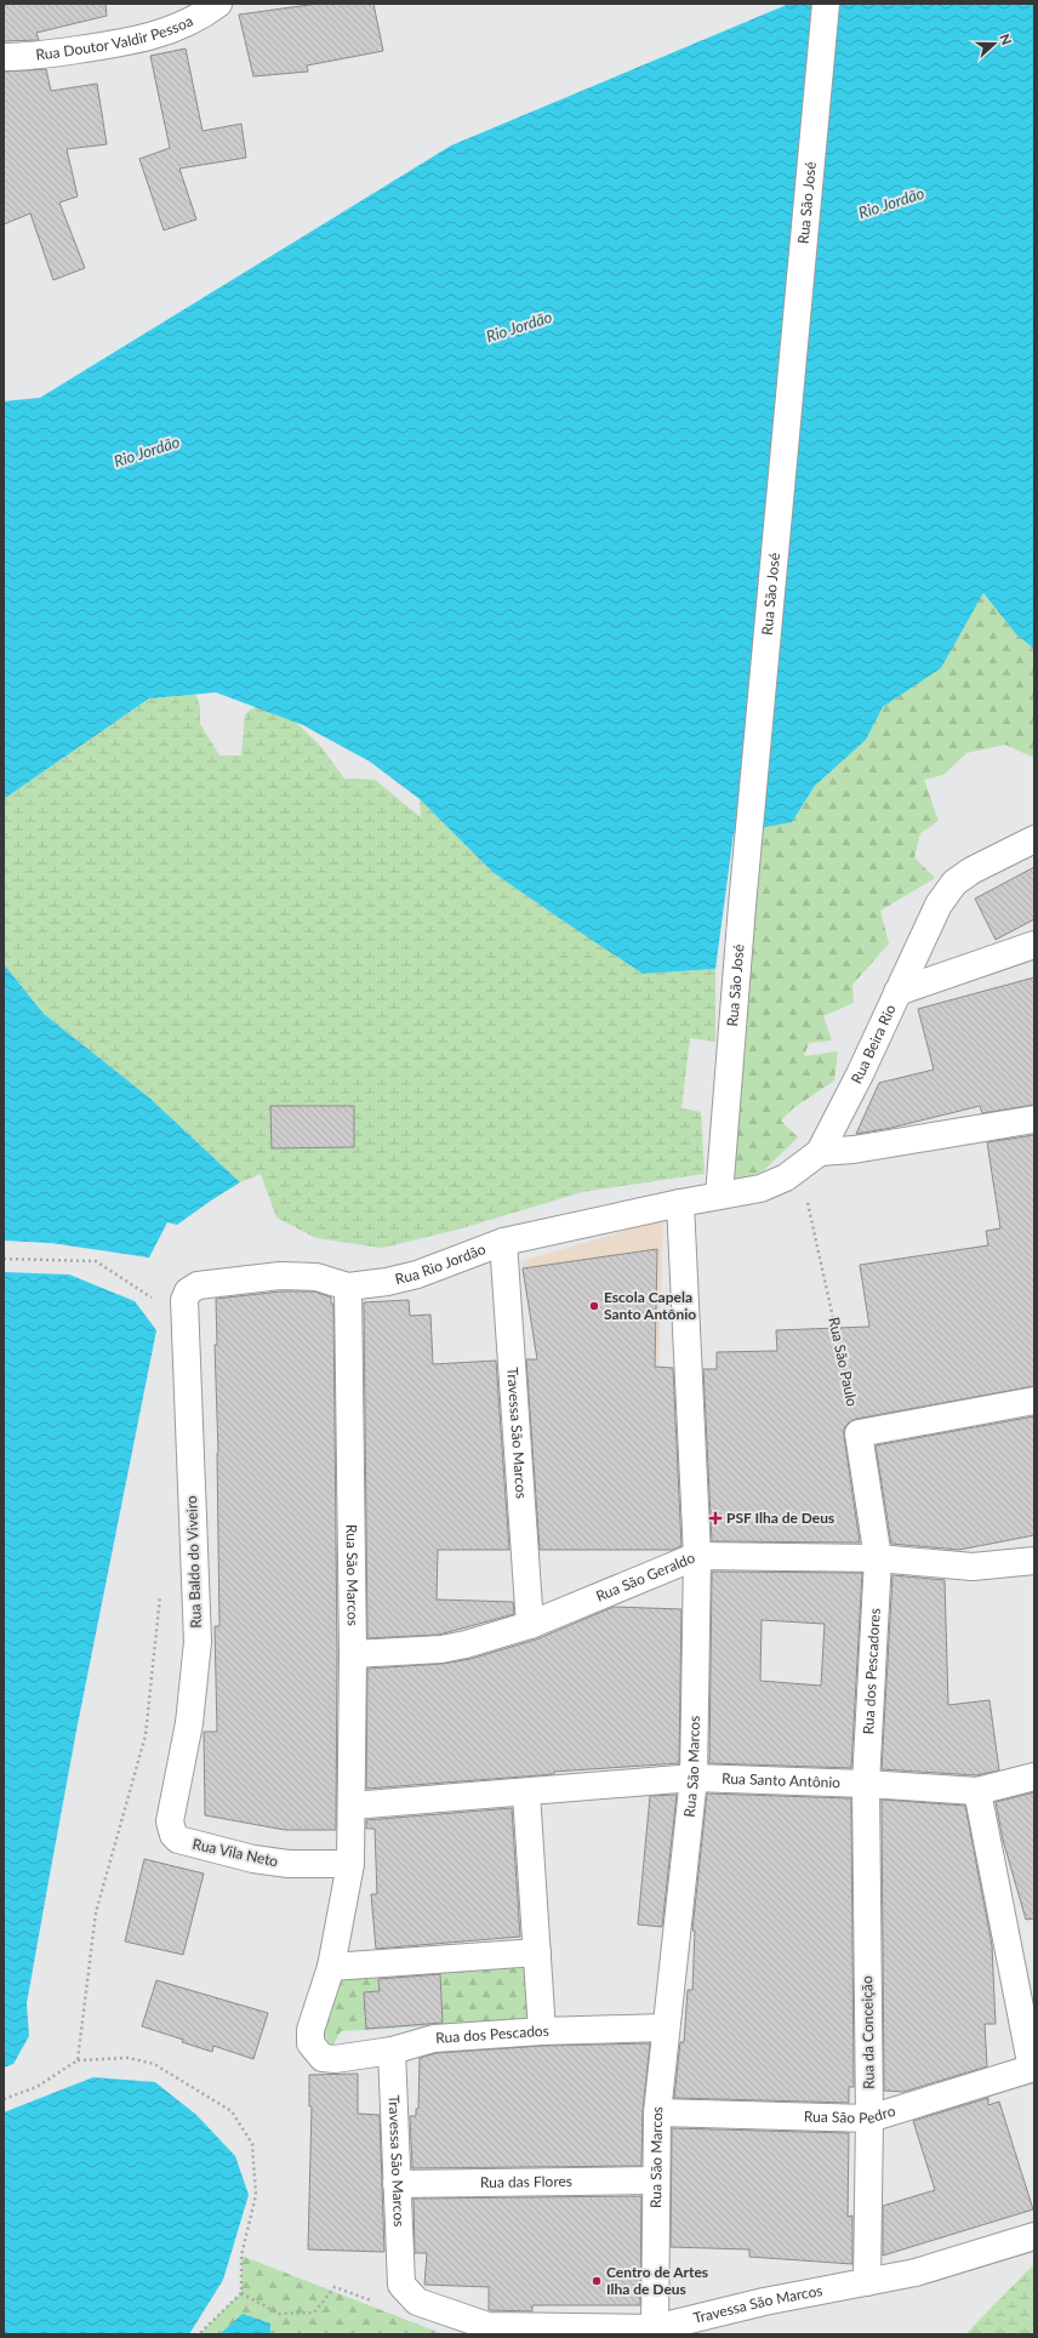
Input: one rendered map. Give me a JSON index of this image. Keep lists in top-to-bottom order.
{
  "streets": {
    "street": [
      "Rua Doutor Valdir Pessoa",
      "Rua São José",
      "Rua Beira Rio",
      "Rua Rio Jordão",
      "Travessa São Marcos",
      "Rua Baldo do Viveiro",
      "Rua São Marcos",
      "Rua São Geraldo",
      "Rua dos Pescadores",
      "Rua Santo Antônio",
      "Rua Vila Neto",
      "Rua da Conceição",
      "Rua dos Pescados",
      "Rua São Pedro",
      "Rua das Flores"
    ],
    "path": ["Rua São Paulo"]
  },
  "crossings": [
    ["Rua São José", "Rua Beira Rio"],
    ["Rua Beira Rio", "Rua Rio Jordão"],
    ["Rua Beira Rio", "Rua São Paulo"],
    ["Rua Beira Rio", "Rua São Marcos"],
    ["Rua Rio Jordão", "Travessa São Marcos"],
    ["Rua Rio Jordão", "Rua Baldo do Viveiro"],
    ["Rua Rio Jordão", "Rua São Marcos"],
    ["Travessa São Marcos", "Rua São Marcos"],
    ["Travessa São Marcos", "Rua São Geraldo"],
    ["Travessa São Marcos", "Rua da Conceição"],
    ["Travessa São Marcos", "Rua dos Pescados"],
    ["Travessa São Marcos", "Rua das Flores"],
    ["Rua Baldo do Viveiro", "Rua Vila Neto"],
    ["Rua São Marcos", "Rua São Geraldo"],
    ["Rua São Marcos", "Rua Santo Antônio"],
    ["Rua São Marcos", "Rua Vila Neto"],
    ["Rua São Marcos", "Rua dos Pescados"],
    ["Rua São Marcos", "Rua São Pedro"],
    ["Rua São Marcos", "Rua das Flores"],
    ["Rua São Geraldo", "Rua dos Pescadores"],
    ["Rua dos Pescadores", "Rua Santo Antônio"],
    ["Rua dos Pescadores", "Rua da Conceição"],
    ["Rua Santo Antônio", "Rua da Conceição"],
    ["Rua da Conceição", "Rua São Pedro"]
  ],
  "water": ["Rio Jordão"],
  "places": {
    "other": ["Escola Capela Santo Antônio", "Centro de Artes Ilha de Deus"],
    "health": ["PSF Ilha de Deus"]
  },
  "north": "right"
}
